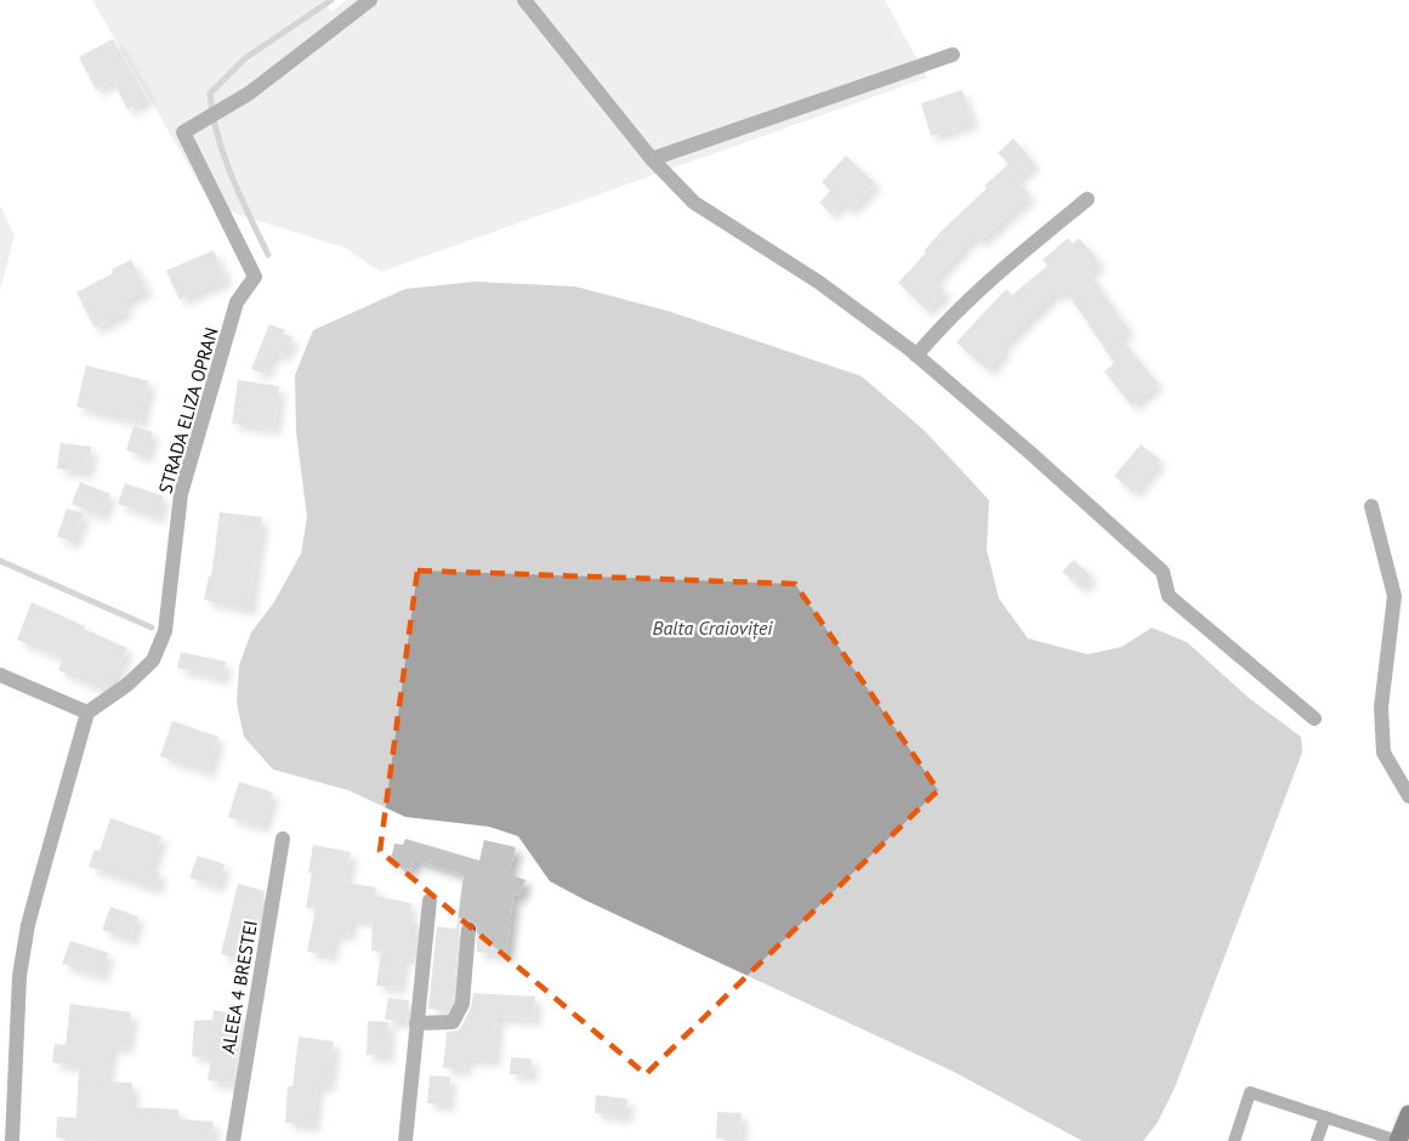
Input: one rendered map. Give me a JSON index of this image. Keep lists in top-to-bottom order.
{
  "streets": {
    "street": ["STRADA ELIZA OPRAN", "ALEEA 4 BRESTEI"]
  },
  "water": ["Balta Craioviței"]
}
